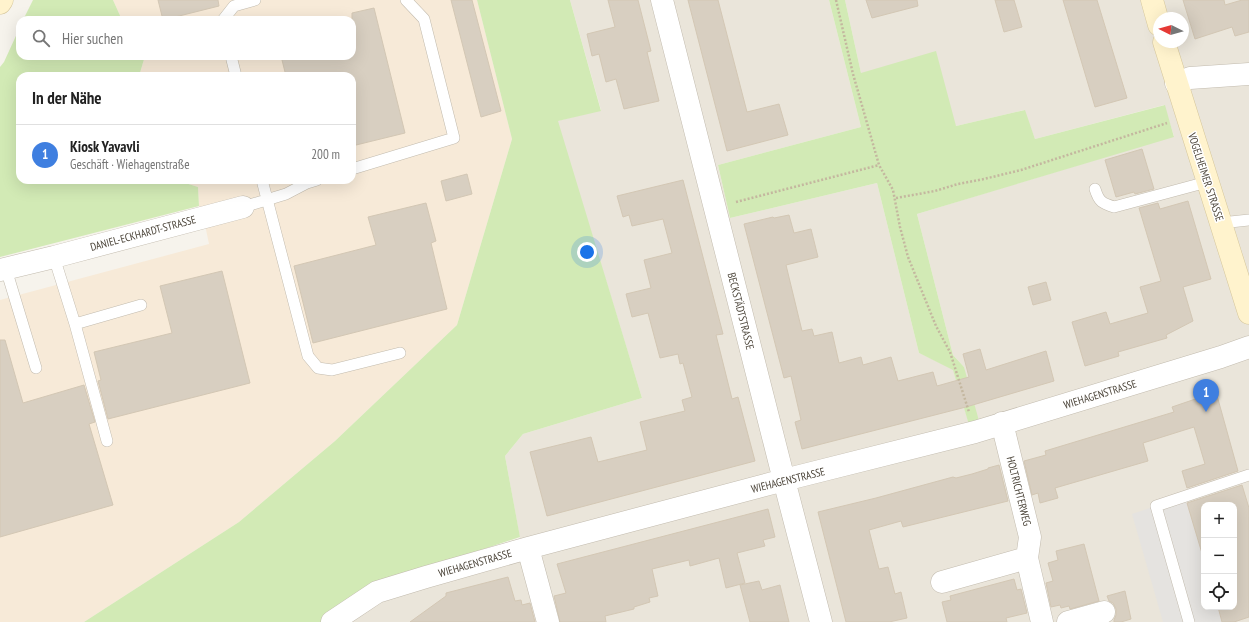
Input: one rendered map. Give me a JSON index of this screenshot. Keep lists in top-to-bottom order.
{
  "streets": {
    "main road": ["VOGELHEIMER STRASSE"],
    "street": [
      "DANIEL-ECKHARDT-STRASSE",
      "BECKSTÄDTSTRASSE",
      "WIEHAGENSTRASSE",
      "HOLTRICHTERWEG"
    ]
  },
  "crossings": [
    ["BECKSTÄDTSTRASSE", "WIEHAGENSTRASSE"],
    ["WIEHAGENSTRASSE", "HOLTRICHTERWEG"]
  ],
  "north": "left",
  "page": {
    "search": "Hier suchen",
    "heading": "In der Nähe",
    "list": [
      {
        "mark": "1",
        "name": "Kiosk Yavavli",
        "note": "Geschäft · Wiehagenstraße",
        "value": "200 m"
      }
    ],
    "pins": "1",
    "map_buttons": ["+", "−"]
  }
}
